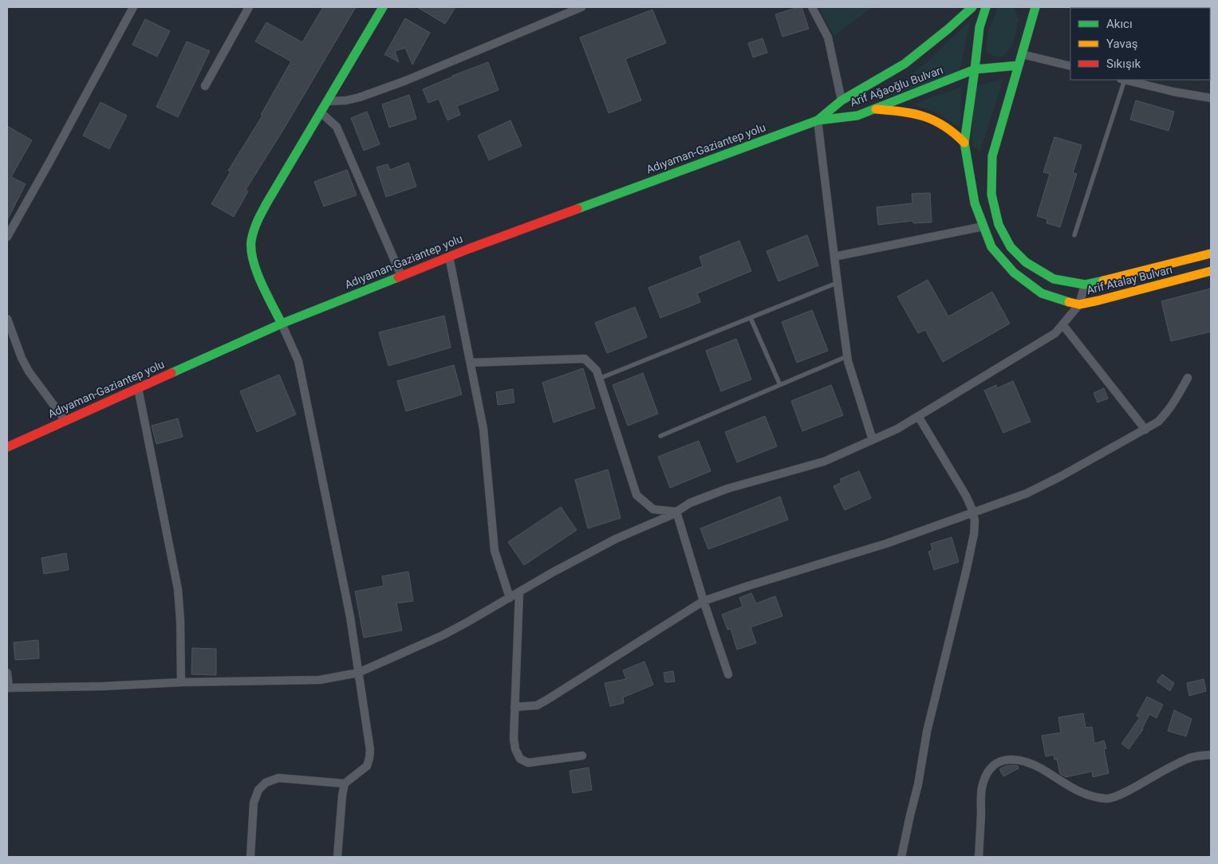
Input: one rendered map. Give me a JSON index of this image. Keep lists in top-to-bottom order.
{
  "streets": {
    "main road": ["Arif Ağaoğlu Bulvarı", "Adıyaman-Gaziantep yolu", "Arif Atalay Bulvarı"]
  },
  "crossings": [
    ["Arif Ağaoğlu Bulvarı", "Adıyaman-Gaziantep yolu"],
    ["Arif Ağaoğlu Bulvarı", "Arif Atalay Bulvarı"]
  ],
  "legend": ["Akıcı", "Yavaş", "Sıkışık"]
}
